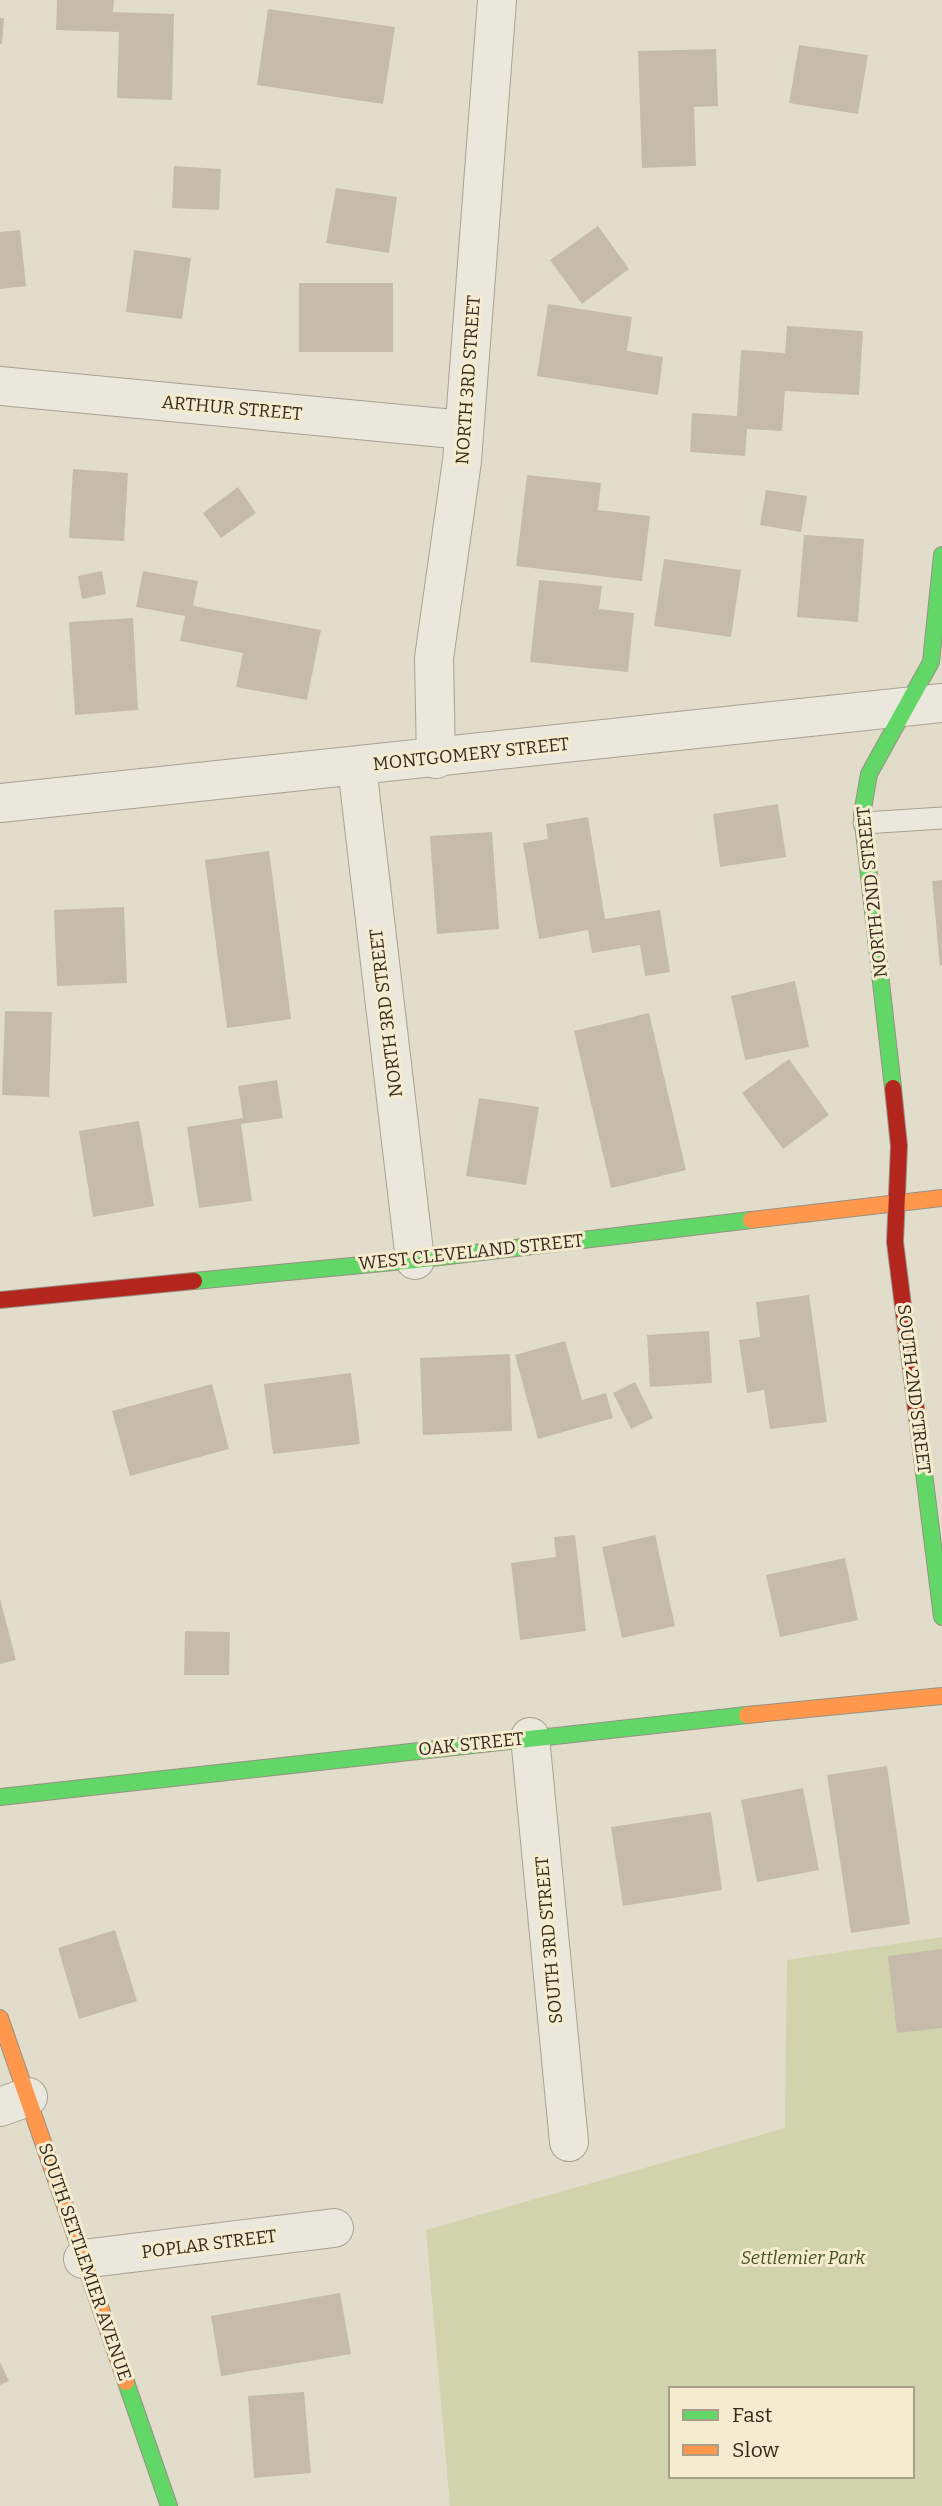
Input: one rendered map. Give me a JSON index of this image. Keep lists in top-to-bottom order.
{
  "streets": {
    "street": [
      "NORTH 3RD STREET",
      "ARTHUR STREET",
      "MONTGOMERY STREET",
      "NORTH 2ND STREET",
      "WEST CLEVELAND STREET",
      "SOUTH 2ND STREET",
      "OAK STREET",
      "SOUTH 3RD STREET",
      "POPLAR STREET",
      "SOUTH SETTLEMIER AVENUE"
    ]
  },
  "crossings": [
    ["NORTH 3RD STREET", "ARTHUR STREET"],
    ["NORTH 3RD STREET", "MONTGOMERY STREET"],
    ["NORTH 3RD STREET", "WEST CLEVELAND STREET"],
    ["MONTGOMERY STREET", "NORTH 2ND STREET"],
    ["NORTH 2ND STREET", "WEST CLEVELAND STREET"],
    ["NORTH 2ND STREET", "SOUTH 2ND STREET"],
    ["WEST CLEVELAND STREET", "SOUTH 2ND STREET"],
    ["OAK STREET", "SOUTH 3RD STREET"],
    ["POPLAR STREET", "SOUTH SETTLEMIER AVENUE"]
  ],
  "parks": ["Settlemier Park"],
  "legend": ["Fast", "Slow"]
}
